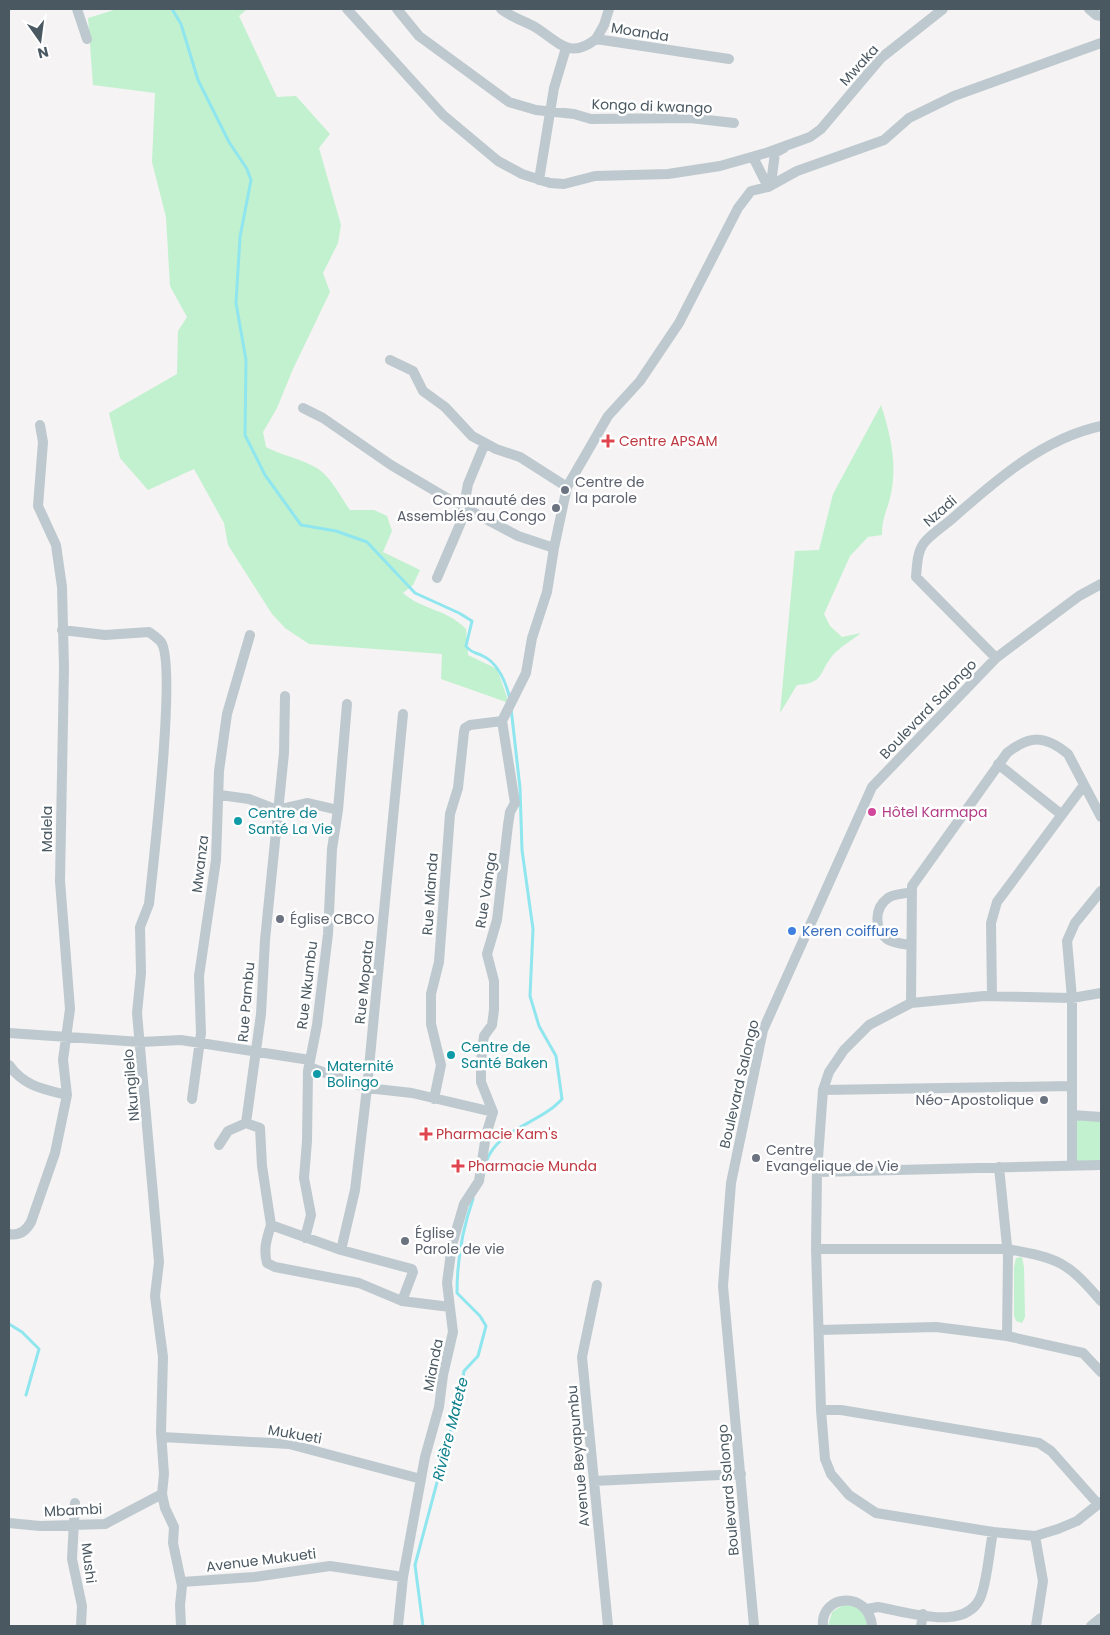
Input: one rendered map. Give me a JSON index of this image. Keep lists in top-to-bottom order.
{
  "streets": {
    "street": [
      "Moanda",
      "Mwaka",
      "Kongo di kwango",
      "Nzadi",
      "Boulevard Salongo",
      "Malela",
      "Mwanza",
      "Rue Vanga",
      "Rue Mianda",
      "Rue Mopata",
      "Rue Nkumbu",
      "Rue Pambu",
      "Nkungilelo",
      "Mianda",
      "Mukueti",
      "Avenue Beyapumbu",
      "Mbambi",
      "Avenue Mukueti",
      "Mushi"
    ]
  },
  "crossings": [
    ["Nzadi", "Boulevard Salongo"],
    ["Malela", "Nkungilelo"],
    ["Rue Vanga", "Rue Mianda"],
    ["Rue Vanga", "Mianda"],
    ["Nkungilelo", "Mukueti"],
    ["Nkungilelo", "Mbambi"],
    ["Nkungilelo", "Avenue Mukueti"],
    ["Mianda", "Mukueti"],
    ["Mianda", "Avenue Mukueti"],
    ["Mbambi", "Mushi"]
  ],
  "water": ["Rivière Matete"],
  "places": {
    "health": ["Centre APSAM", "Pharmacie Kam's", "Pharmacie Munda"],
    "other": [
      "Centre de la parole",
      "Comunauté des Assemblés au Congo",
      "Hôtel Karmapa",
      "Centre de Santé La Vie",
      "Église CBCO",
      "Keren coiffure",
      "Centre de Santé Baken",
      "Maternité Bolingo",
      "Néo-Apostolique",
      "Centre Evangelique de Vie",
      "Église Parole de vie"
    ]
  },
  "north": "bottom"
}
